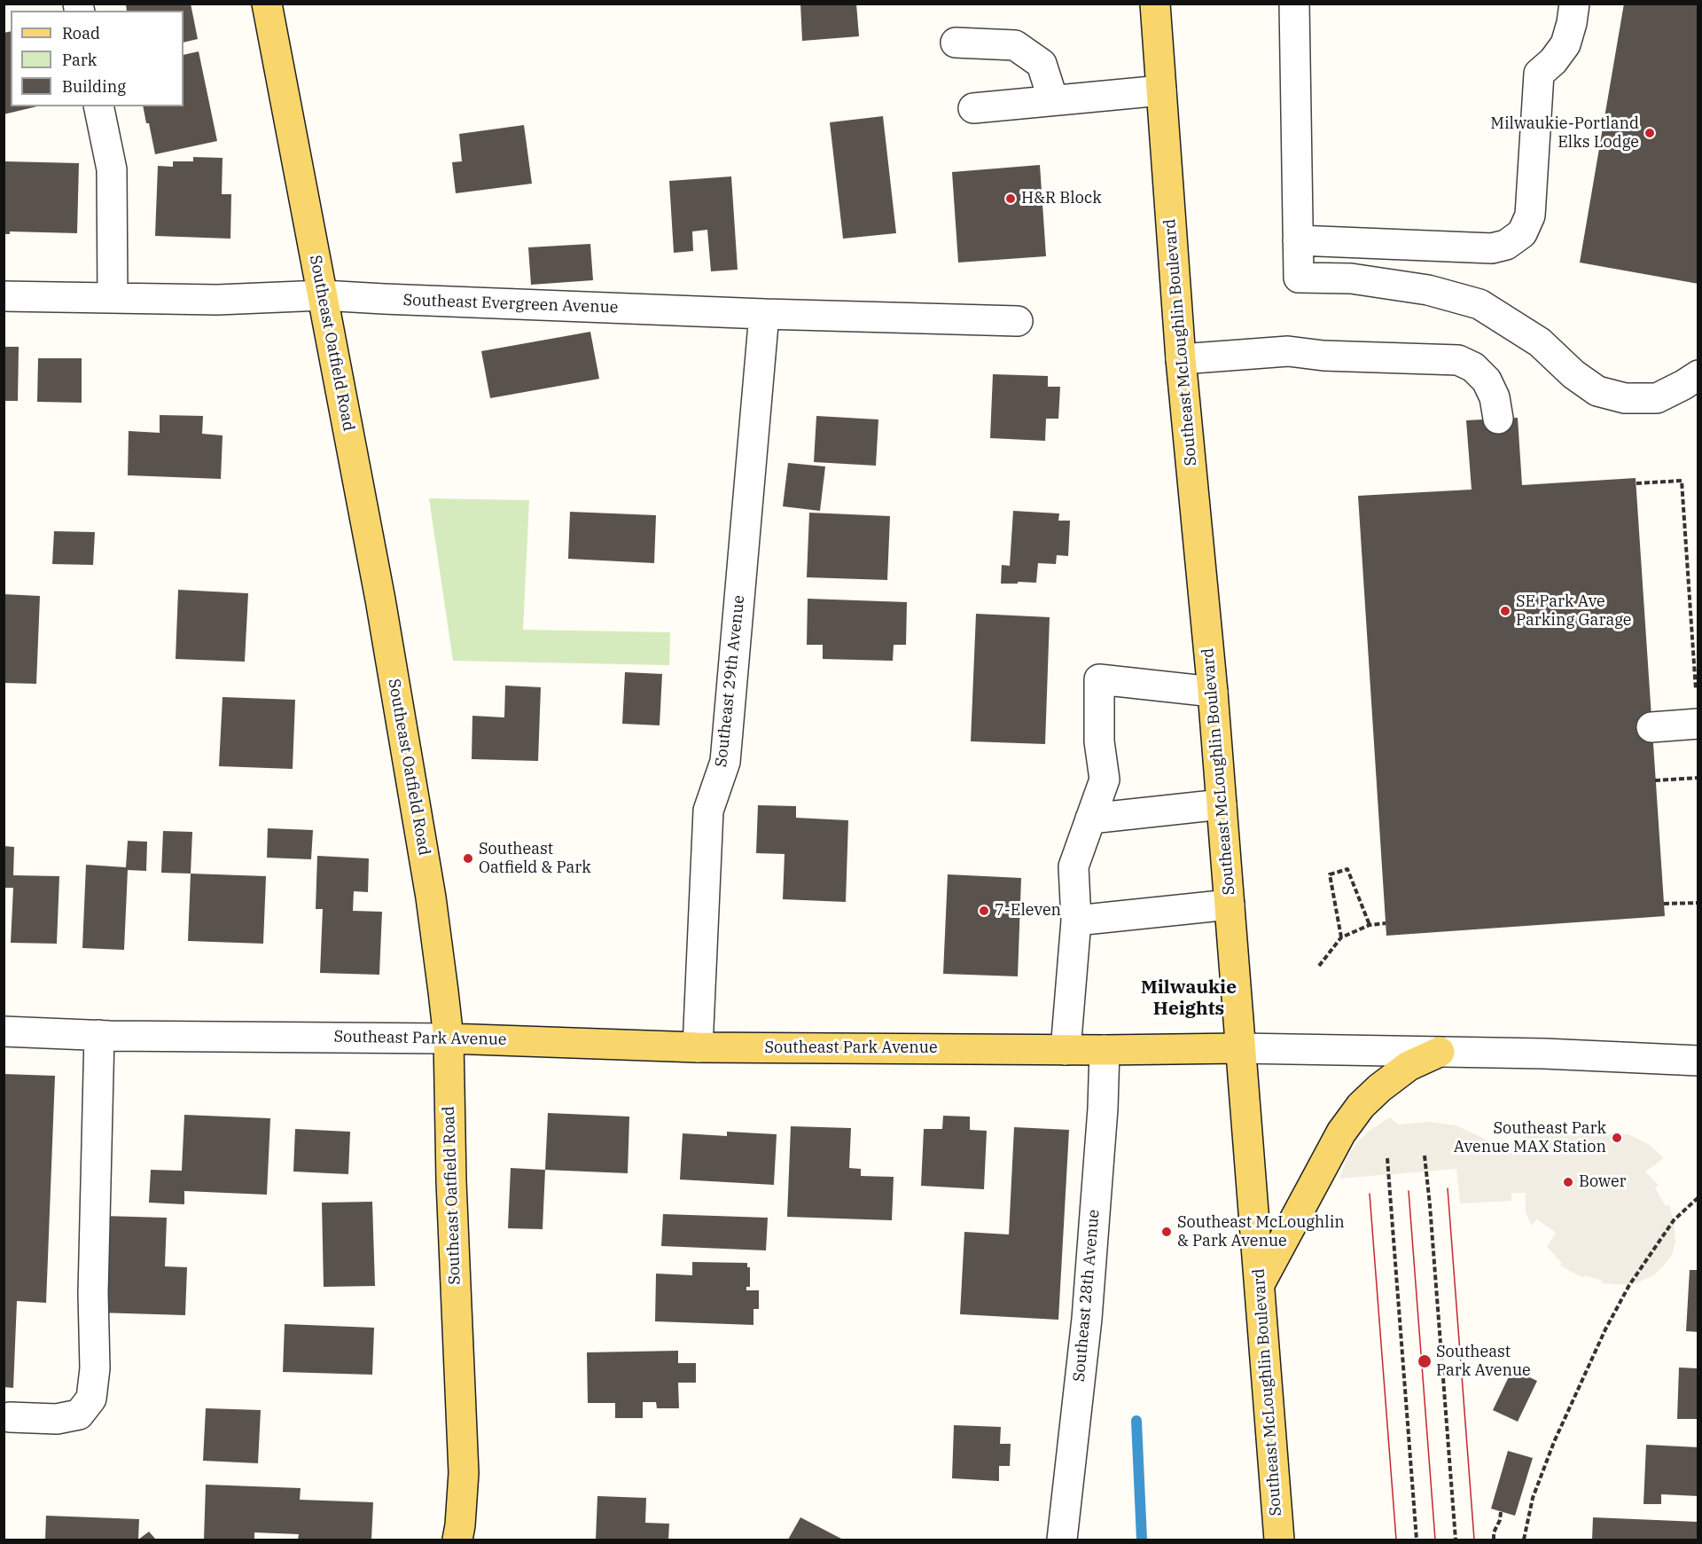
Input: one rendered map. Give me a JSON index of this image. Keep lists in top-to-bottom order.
{
  "streets": {
    "main road": ["Southeast McLoughlin Boulevard", "Southeast Oatfield Road", "Southeast Park Avenue"],
    "street": ["Southeast Evergreen Avenue", "Southeast 29th Avenue", "Southeast 28th Avenue"]
  },
  "crossings": [
    ["Southeast Evergreen Avenue", "Southeast Oatfield Road"],
    ["Southeast Evergreen Avenue", "Southeast 29th Avenue"],
    ["Southeast McLoughlin Boulevard", "Southeast Park Avenue"],
    ["Southeast Oatfield Road", "Southeast Park Avenue"],
    ["Southeast 29th Avenue", "Southeast Park Avenue"],
    ["Southeast Park Avenue", "Southeast 28th Avenue"]
  ],
  "districts": ["Milwaukie Heights"],
  "places": [
    "Milwaukie-Portland Elks Lodge",
    "H&R Block",
    "SE Park Ave Parking Garage",
    "Southeast Oatfield & Park",
    "7-Eleven",
    "Southeast Park Avenue MAX Station",
    "Bower",
    "Southeast McLoughlin & Park Avenue",
    "Southeast Park Avenue"
  ],
  "legend": ["Road", "Park", "Building"]
}
